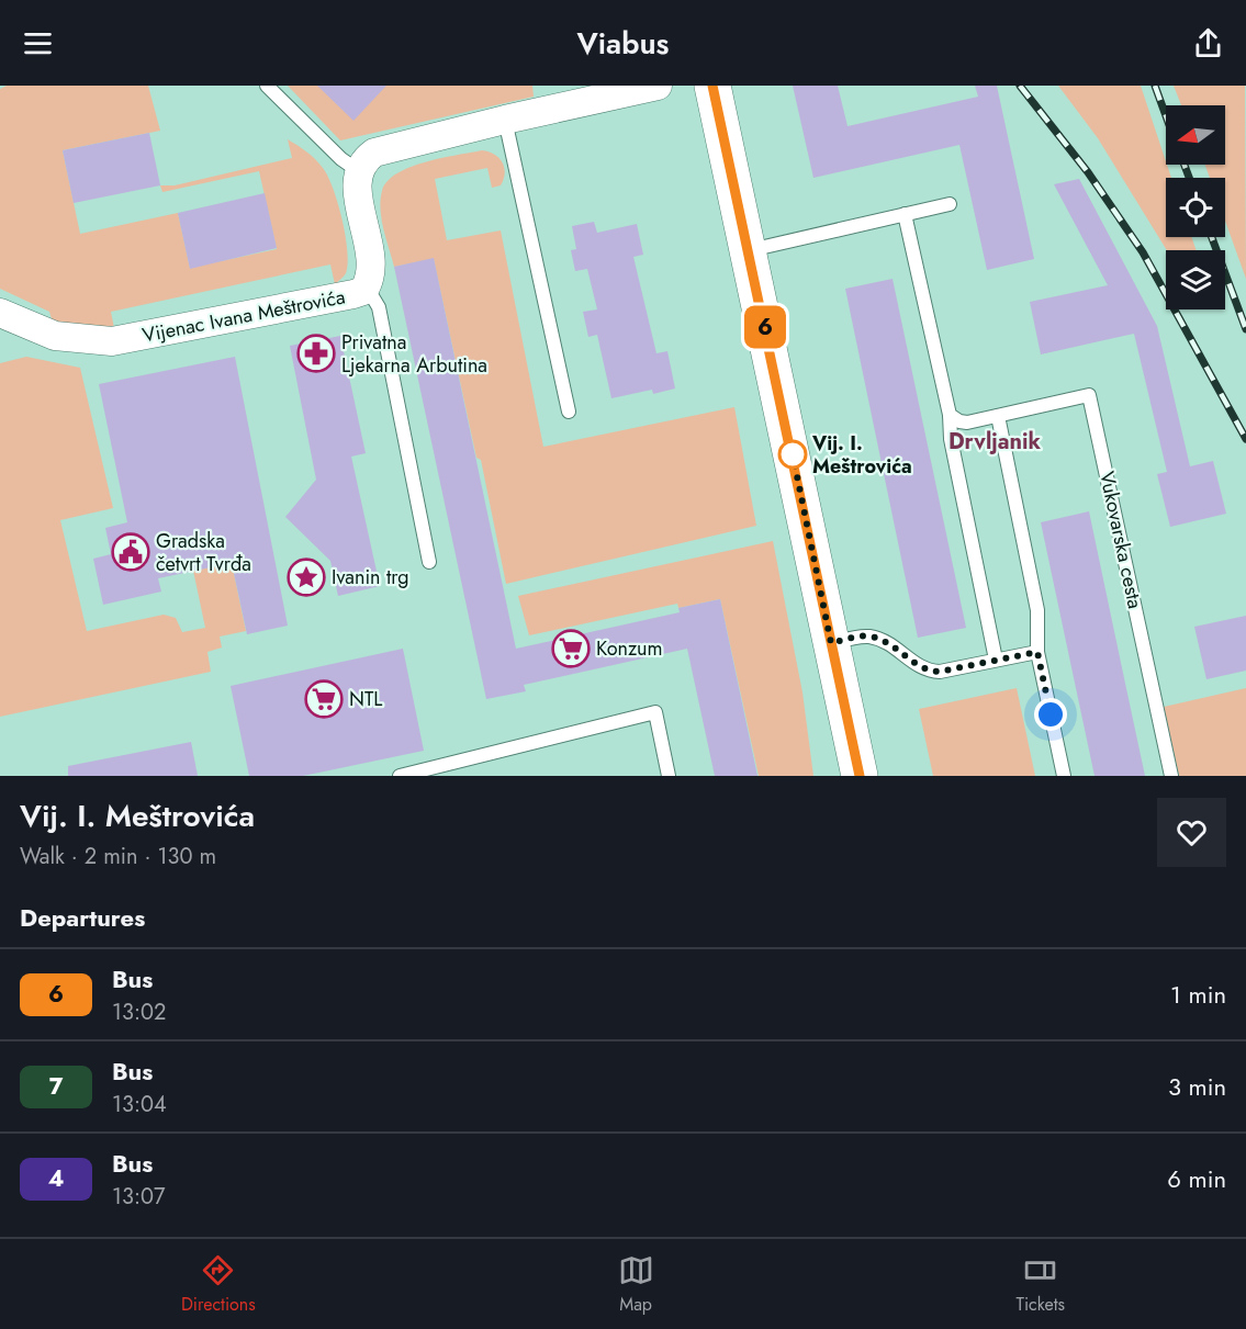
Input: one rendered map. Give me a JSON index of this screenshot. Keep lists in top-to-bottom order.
{
  "streets": {
    "street": ["Vijenac Ivana Meštrovića"],
    "lane": ["Vukovarska cesta"]
  },
  "districts": ["Drvljanik"],
  "places": {
    "pharmacy": ["Privatna Ljekarna Arbutina"],
    "other": ["Vij. I. Meštrovića"],
    "public building": ["Gradska četvrt Tvrđa"],
    "place": ["Ivanin trg"],
    "supermarket": ["Konzum", "NTL"]
  },
  "lines": ["bus line 6"],
  "north": "left",
  "page": {
    "header": "Viabus",
    "on_map": "6",
    "heading": [
      ["Vij. I. Meštrovića", "Walk · 2 min · 130 m"],
      "Departures"
    ],
    "list": [
      {
        "mark": "6",
        "name": "Bus",
        "note": "13:02",
        "value": "1 min"
      },
      {
        "mark": "7",
        "name": "Bus",
        "note": "13:04",
        "value": "3 min"
      },
      {
        "mark": "4",
        "name": "Bus",
        "note": "13:07",
        "value": "6 min"
      }
    ],
    "tabs": ["Directions", "Map", "Tickets"]
  }
}
